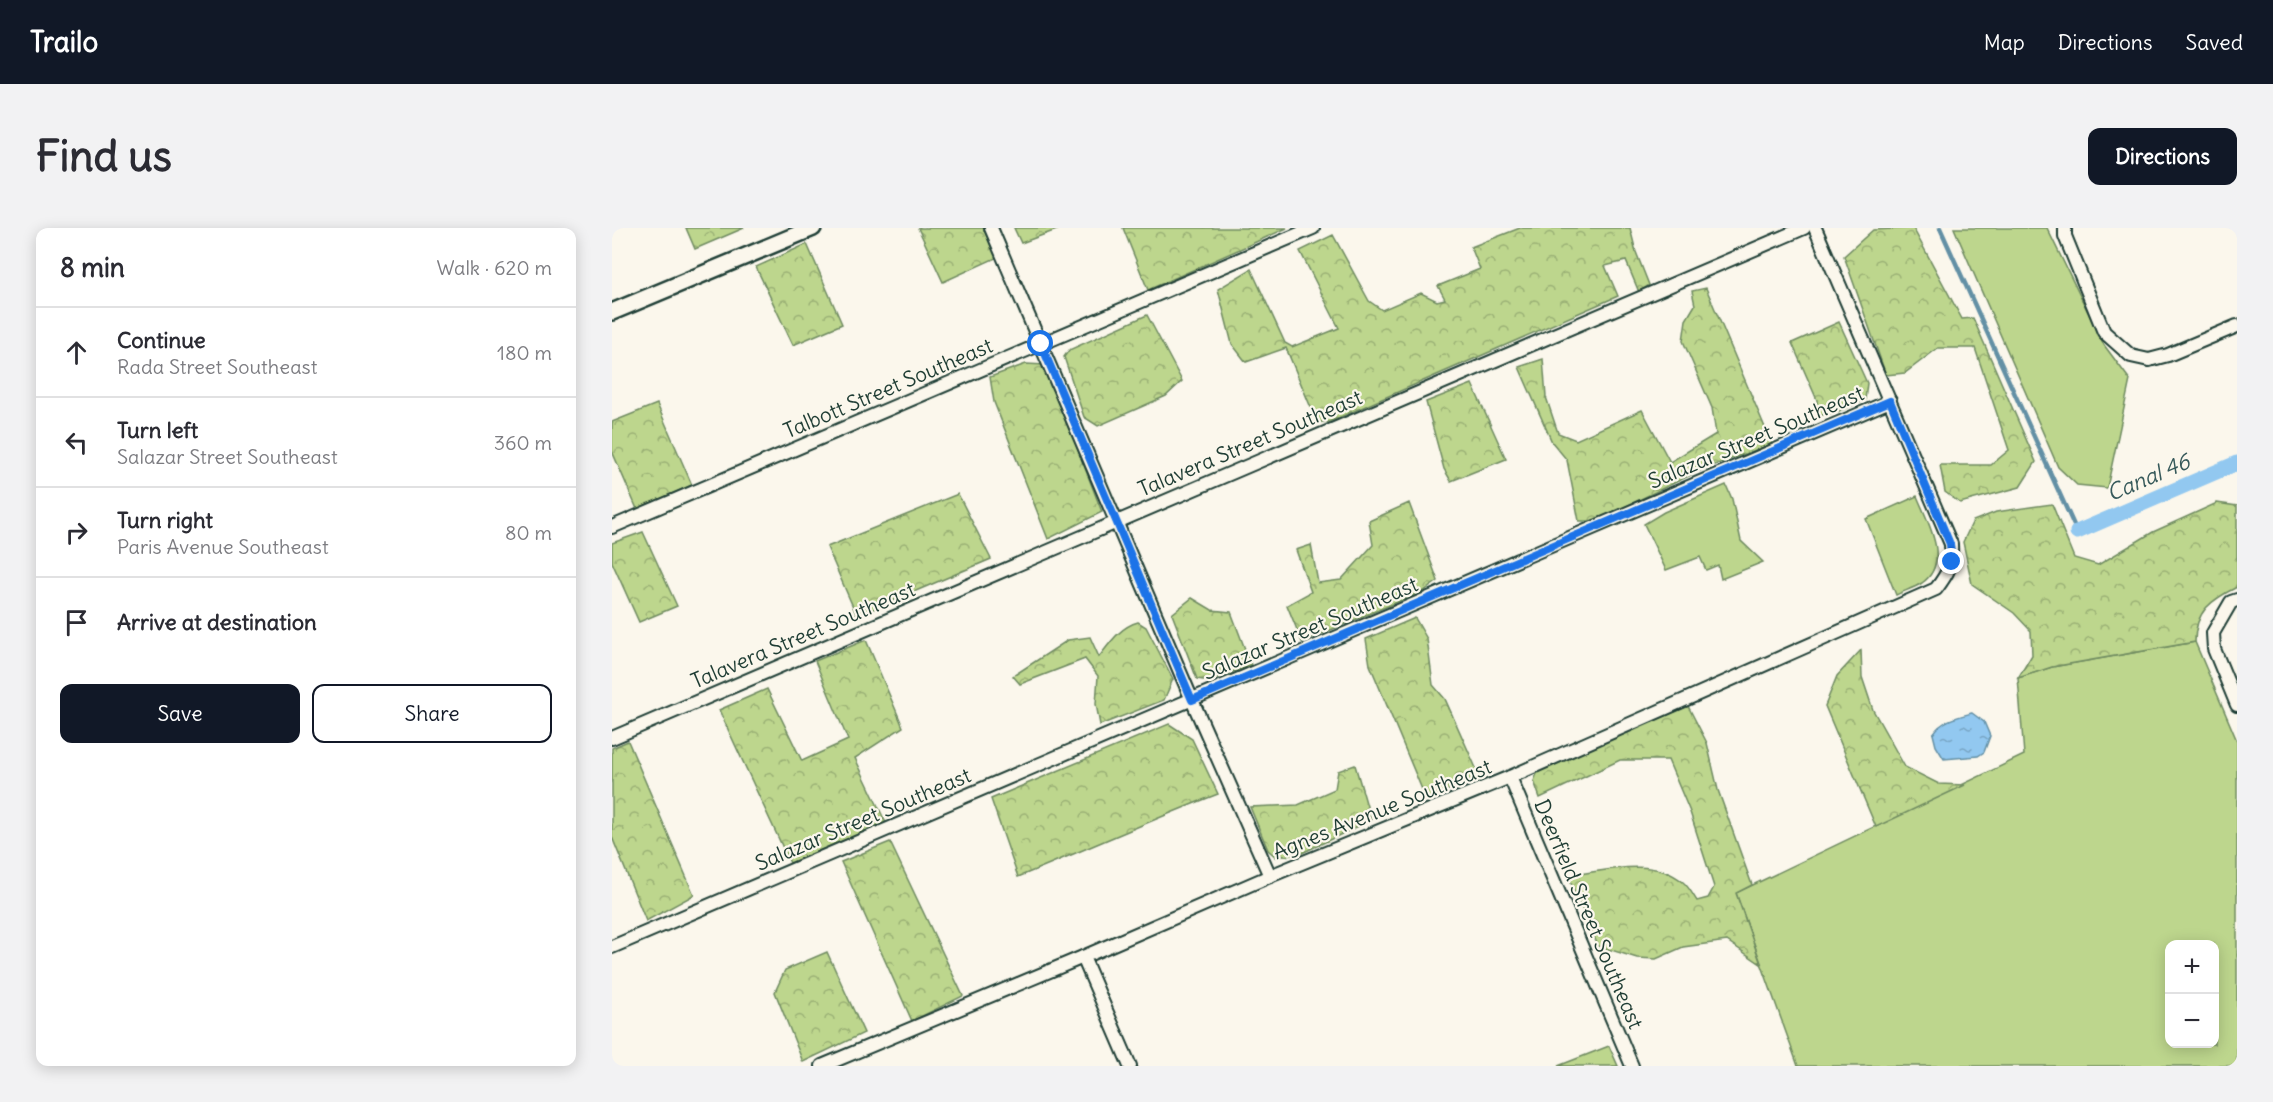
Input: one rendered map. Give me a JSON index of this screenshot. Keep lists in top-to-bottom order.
{
  "streets": {
    "street": [
      "Talbott Street Southeast",
      "Salazar Street Southeast",
      "Talavera Street Southeast",
      "Agnes Avenue Southeast",
      "Deerfield Street Southeast"
    ]
  },
  "crossings": [
    ["Salazar Street Southeast", "Agnes Avenue Southeast"],
    ["Agnes Avenue Southeast", "Deerfield Street Southeast"]
  ],
  "water": ["Canal 46"],
  "page": {
    "header": "Trailo",
    "nav": ["Map", "Directions", "Saved"],
    "buttons": [
      "Directions",
      ["Save", "Share"]
    ],
    "title": "Find us",
    "heading": ["8 min", "Walk · 620 m"],
    "list": [
      ["Continue", "Rada Street Southeast", "180 m"],
      ["Turn left", "Salazar Street Southeast", "360 m"],
      ["Turn right", "Paris Avenue Southeast", "80 m"],
      "Arrive at destination"
    ],
    "map_buttons": ["+", "−"]
  }
}
